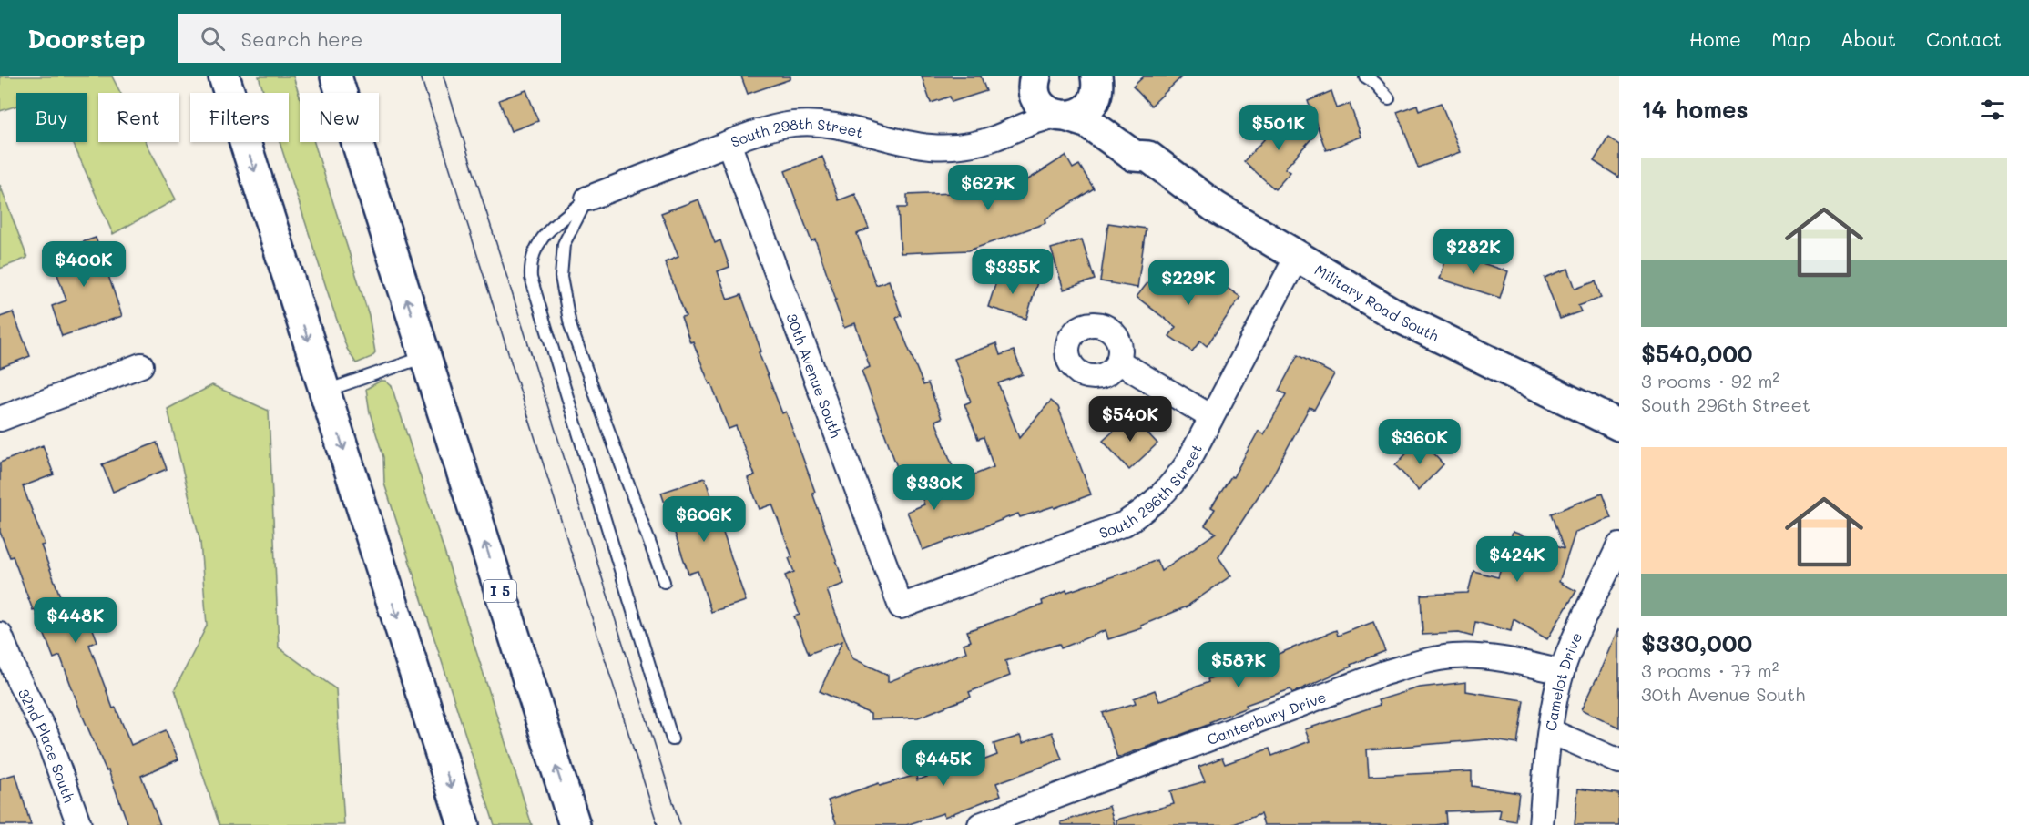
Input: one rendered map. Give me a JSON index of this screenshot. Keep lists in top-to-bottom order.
{
  "streets": {
    "main road": ["Military Road South", "I 5"],
    "street": [
      "South 298th Street",
      "30th Avenue South",
      "South 296th Street",
      "Camelot Drive",
      "Canterbury Drive",
      "32nd Place South"
    ]
  },
  "crossings": [
    ["South 298th Street", "Military Road South"],
    ["South 298th Street", "30th Avenue South"],
    ["Military Road South", "South 296th Street"],
    ["30th Avenue South", "South 296th Street"],
    ["Camelot Drive", "Canterbury Drive"]
  ],
  "page": {
    "header": "Doorstep",
    "search": "Search here",
    "nav": [
      "Home",
      "Map",
      "About",
      "Contact"
    ],
    "heading": "14 homes",
    "chip": [
      "Buy",
      "Rent",
      "Filters",
      "New"
    ],
    "price": [
      "$501K",
      "$627K",
      "$282K",
      "$400K",
      "$335K",
      "$229K",
      "$540K",
      "$360K",
      "$330K",
      "$606K",
      "$424K",
      "$448K",
      "$587K",
      "$445K"
    ],
    "list": [
      {
        "name": "$540,000",
        "note": "3 rooms · 92 m² · South 296th Street"
      },
      {
        "name": "$330,000",
        "note": "3 rooms · 77 m² · 30th Avenue South"
      }
    ]
  }
}
